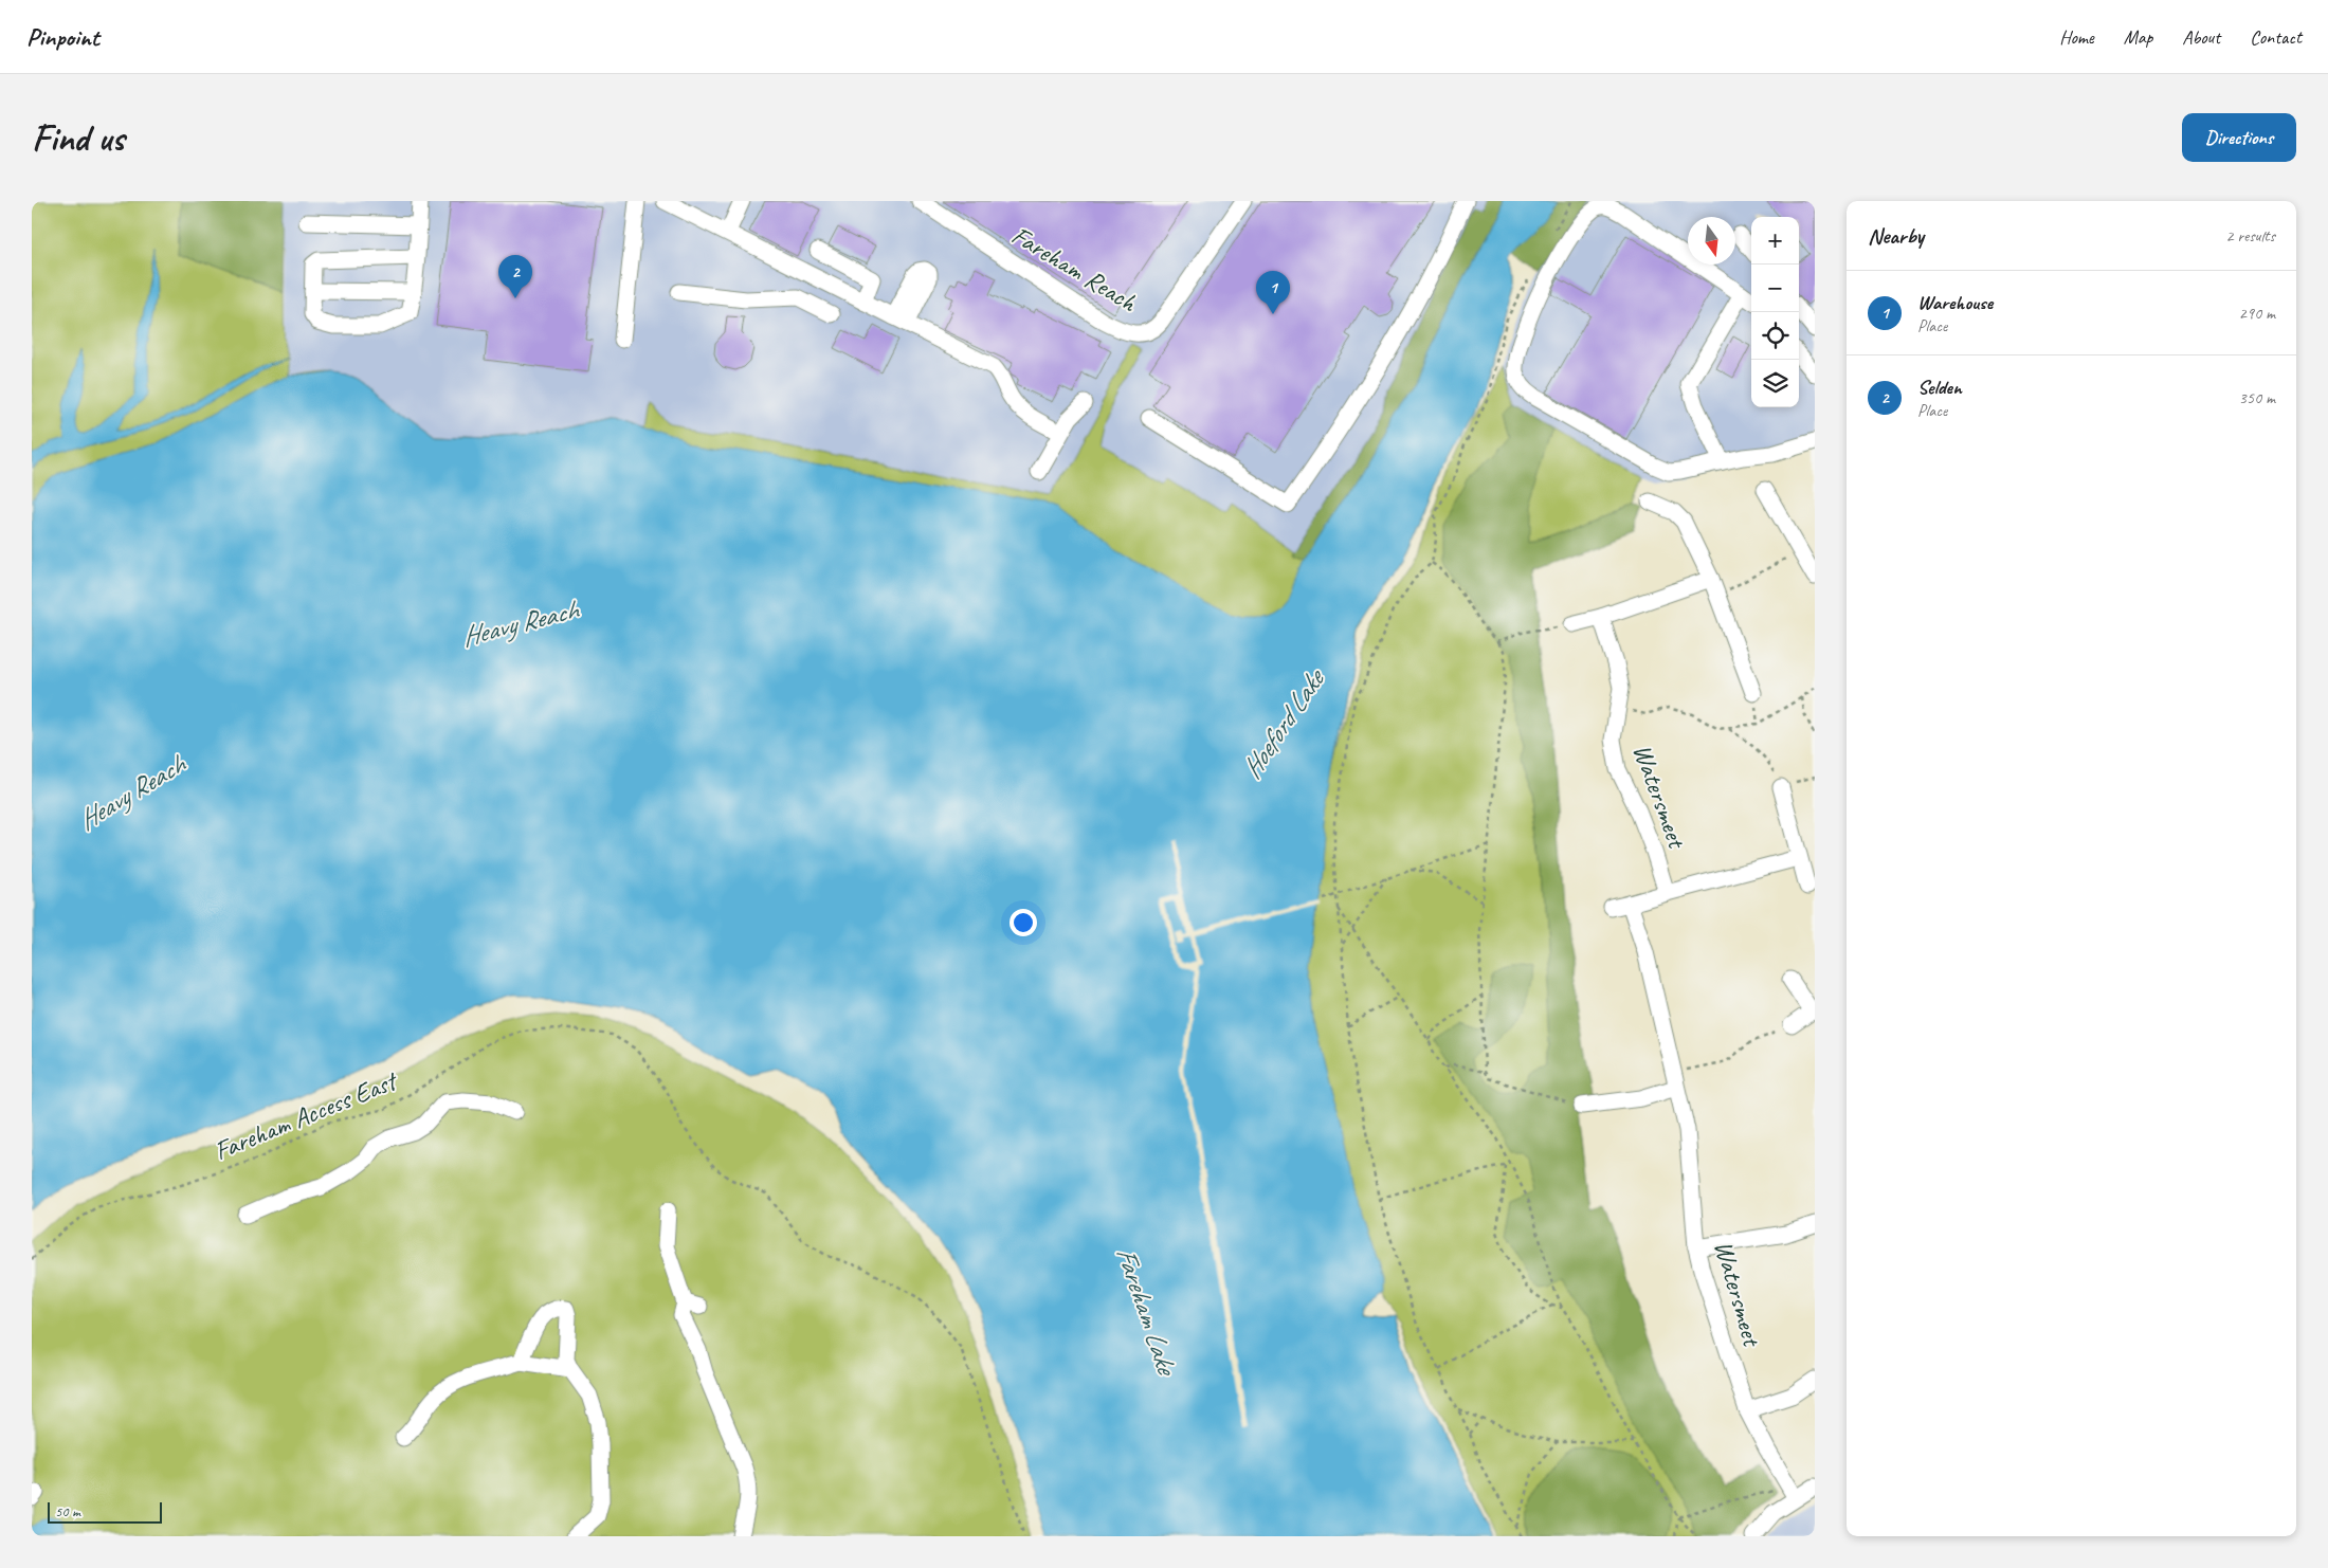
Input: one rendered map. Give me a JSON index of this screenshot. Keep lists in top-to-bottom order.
{
  "streets": {
    "street": ["Fareham Reach", "Watersmeet"],
    "path": ["Fareham Access East"]
  },
  "water": ["Heavy Reach", "Hoeford Lake", "Fareham Lake"],
  "scale_bar": "50 m",
  "north": "bottom",
  "page": {
    "header": "Pinpoint",
    "nav": [
      "Home",
      "Map",
      "About",
      "Contact"
    ],
    "buttons": "Directions",
    "title": "Find us",
    "heading": ["Nearby", "2 results"],
    "map_buttons": ["+", "−"],
    "pins": ["2", "1"],
    "list": [
      {
        "mark": "1",
        "name": "Warehouse",
        "note": "Place",
        "value": "290 m"
      },
      {
        "mark": "2",
        "name": "Selden",
        "note": "Place",
        "value": "350 m"
      }
    ],
    "scale": "50 m"
  }
}
